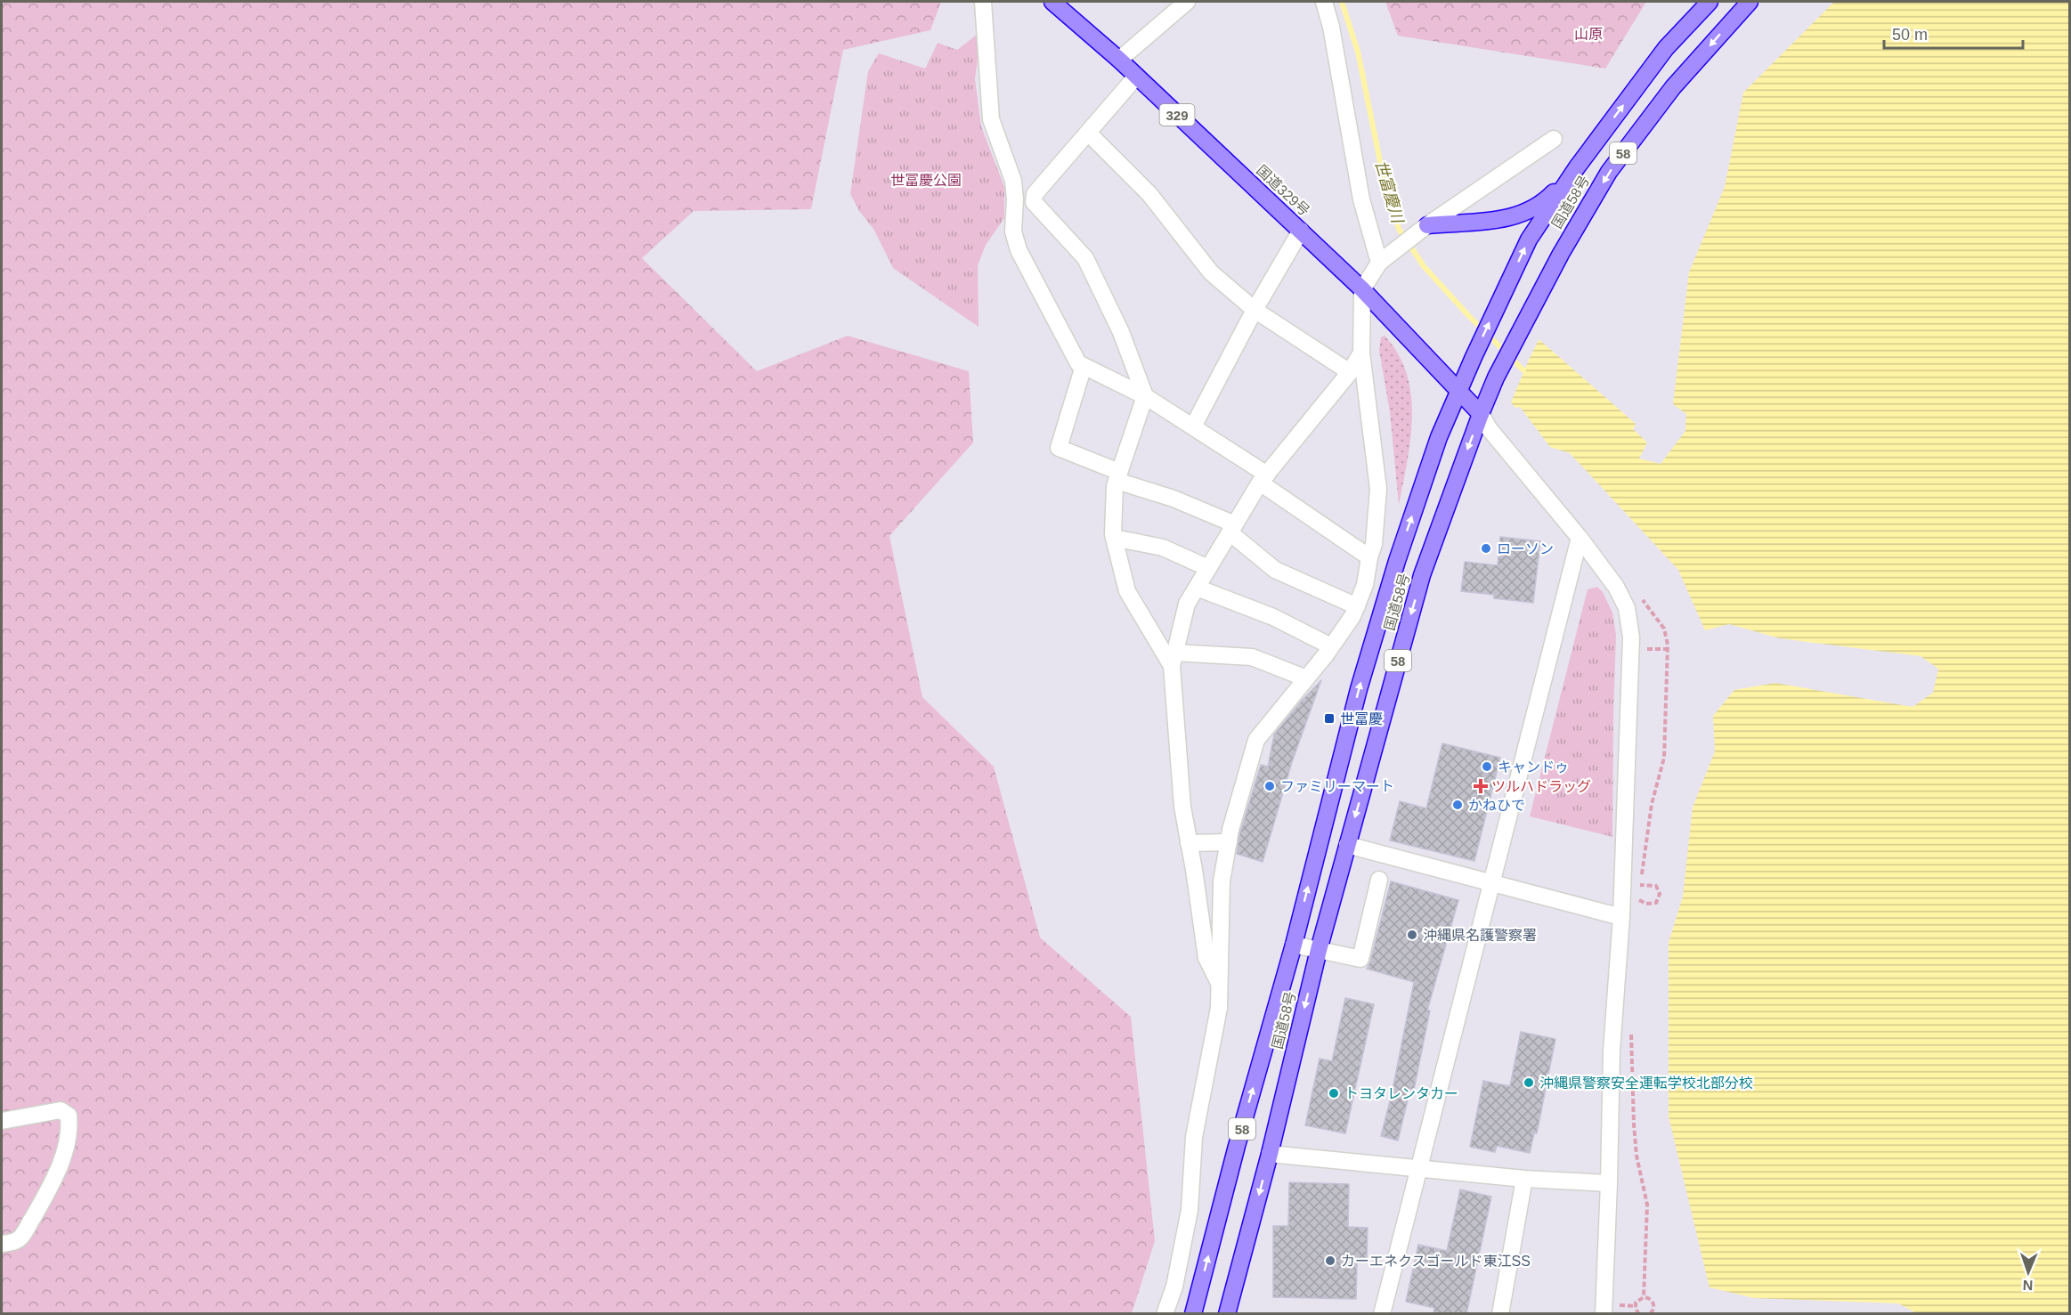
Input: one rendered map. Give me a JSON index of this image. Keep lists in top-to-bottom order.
{
  "streets": {
    "highway": [
      "329",
      "58",
      "国道329号",
      "国道58号"
    ]
  },
  "crossings": [
    ["国道329号", "国道58号"]
  ],
  "water": ["世富慶川"],
  "parks": ["山原", "世冨慶公園"],
  "places": {
    "other": [
      "ローソン",
      "キャンドゥ",
      "ファミリーマート",
      "かねひで",
      "沖縄県名護警察署",
      "沖縄県警察安全運転学校北部分校",
      "トヨタレンタカー",
      "カーエネクスゴールド東江SS"
    ],
    "transit": ["世冨慶"],
    "health": ["ツルハドラッグ"]
  },
  "scale_bar": "50 m",
  "north": "bottom"
}
